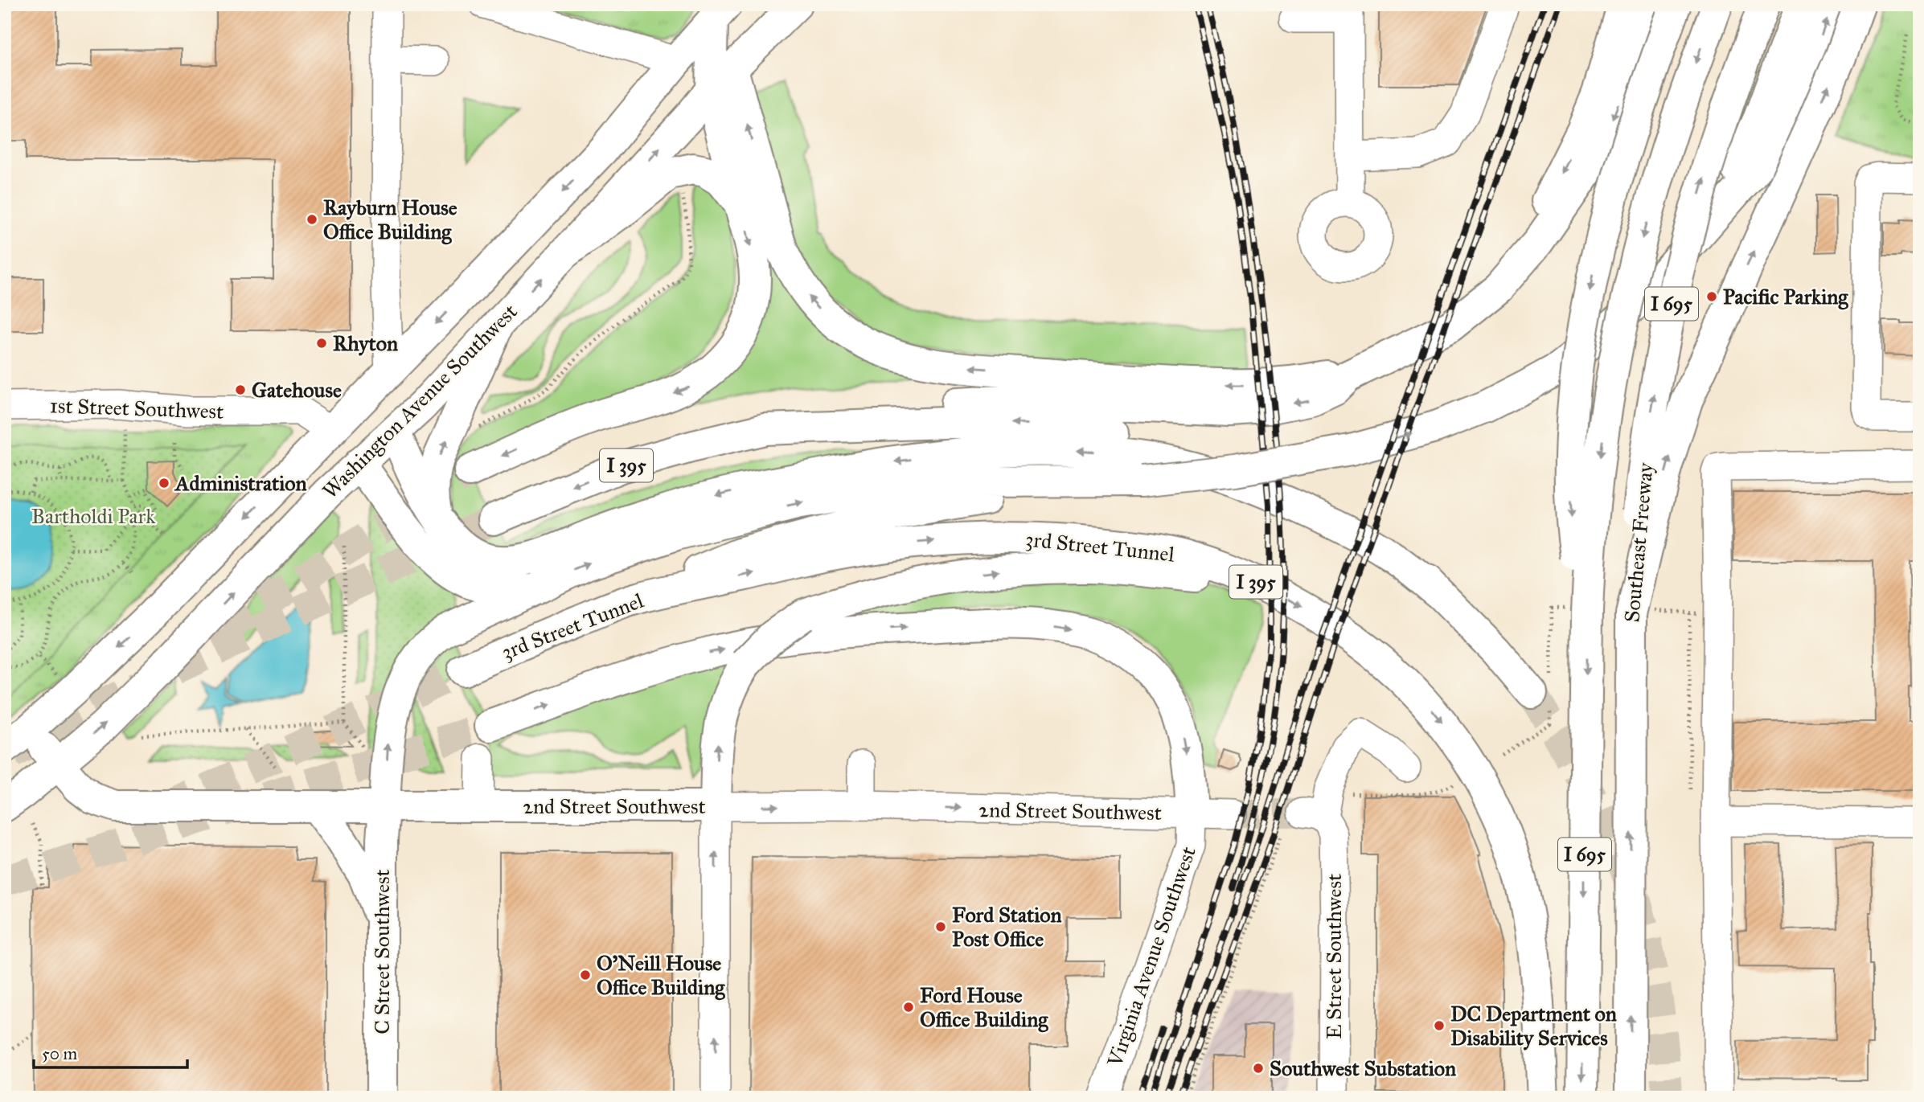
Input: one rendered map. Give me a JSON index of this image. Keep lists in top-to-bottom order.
{
  "streets": {
    "main road": [
      "I 695",
      "Washington Avenue Southwest",
      "I 395",
      "Southeast Freeway",
      "3rd Street Tunnel",
      "2nd Street Southwest",
      "C Street Southwest"
    ],
    "street": ["1st Street Southwest", "Virginia Avenue Southwest", "E Street Southwest"]
  },
  "crossings": [
    ["Washington Avenue Southwest", "1st Street Southwest"],
    ["Washington Avenue Southwest", "2nd Street Southwest"],
    ["2nd Street Southwest", "C Street Southwest"],
    ["2nd Street Southwest", "Virginia Avenue Southwest"]
  ],
  "one_way": ["2nd Street Southwest"],
  "parks": ["Bartholdi Park"],
  "places": [
    "Rayburn House Office Building",
    "Pacific Parking",
    "Rhyton",
    "Gatehouse",
    "Administration",
    "Ford Station Post Office",
    "O'Neill House Office Building",
    "Ford House Office Building",
    "DC Department on Disability Services",
    "Southwest Substation"
  ],
  "scale_bar": "50 m"
}
